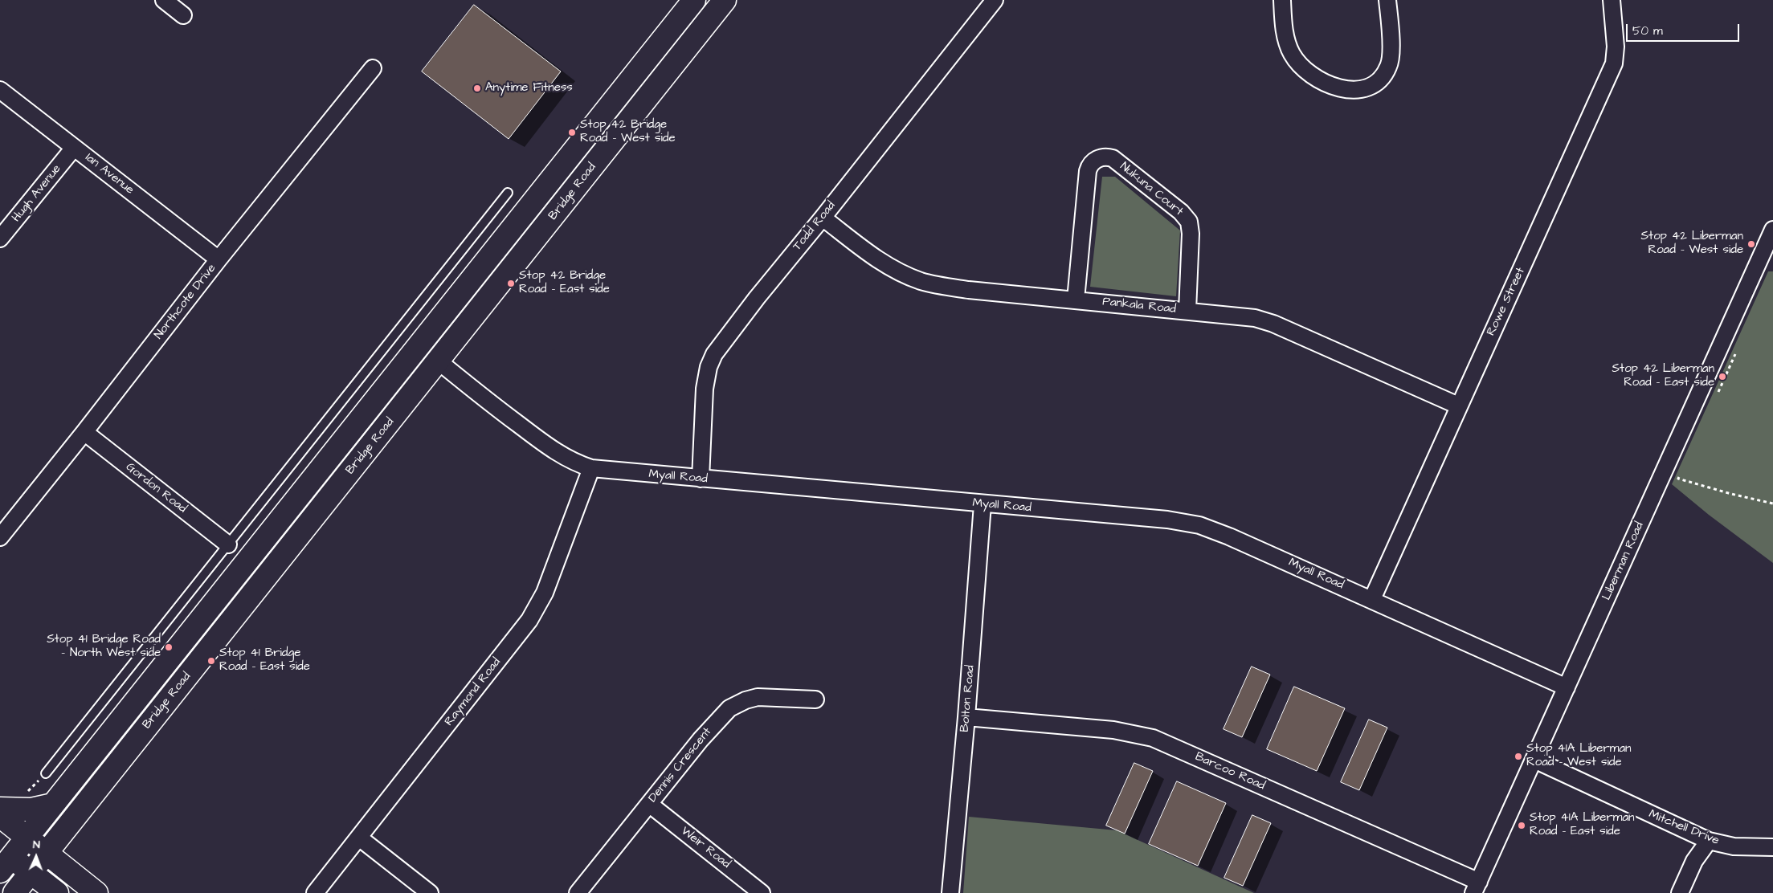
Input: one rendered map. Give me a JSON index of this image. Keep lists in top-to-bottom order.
{
  "streets": {
    "main road": ["Bridge Road"],
    "street": [
      "Ian Avenue",
      "Nukuna Court",
      "Hugh Avenue",
      "Todd Road",
      "Northcote Drive",
      "Rowe Street",
      "Pankala Road",
      "Myall Road",
      "Gordon Road",
      "Liberman Road",
      "Raymond Road",
      "Bolton Road",
      "Dennis Crescent",
      "Barcoo Road",
      "Mitchell Drive",
      "Weir Road"
    ]
  },
  "crossings": [
    ["Ian Avenue", "Hugh Avenue"],
    ["Ian Avenue", "Northcote Drive"],
    ["Nukuna Court", "Pankala Road"],
    ["Bridge Road", "Myall Road"],
    ["Todd Road", "Pankala Road"],
    ["Todd Road", "Myall Road"],
    ["Northcote Drive", "Gordon Road"],
    ["Rowe Street", "Pankala Road"],
    ["Rowe Street", "Myall Road"],
    ["Myall Road", "Liberman Road"],
    ["Myall Road", "Raymond Road"],
    ["Myall Road", "Bolton Road"],
    ["Liberman Road", "Barcoo Road"],
    ["Liberman Road", "Mitchell Drive"],
    ["Bolton Road", "Barcoo Road"],
    ["Dennis Crescent", "Weir Road"]
  ],
  "places": [
    "Anytime Fitness",
    "Stop 42 Bridge Road - West side",
    "Stop 42 Liberman Road - West side",
    "Stop 42 Bridge Road - East side",
    "Stop 42 Liberman Road - East side",
    "Stop 41 Bridge Road - North West side",
    "Stop 41 Bridge Road - East side",
    "Stop 41A Liberman Road - West side",
    "Stop 41A Liberman Road - East side"
  ],
  "scale_bar": "50 m",
  "north": "top"
}
